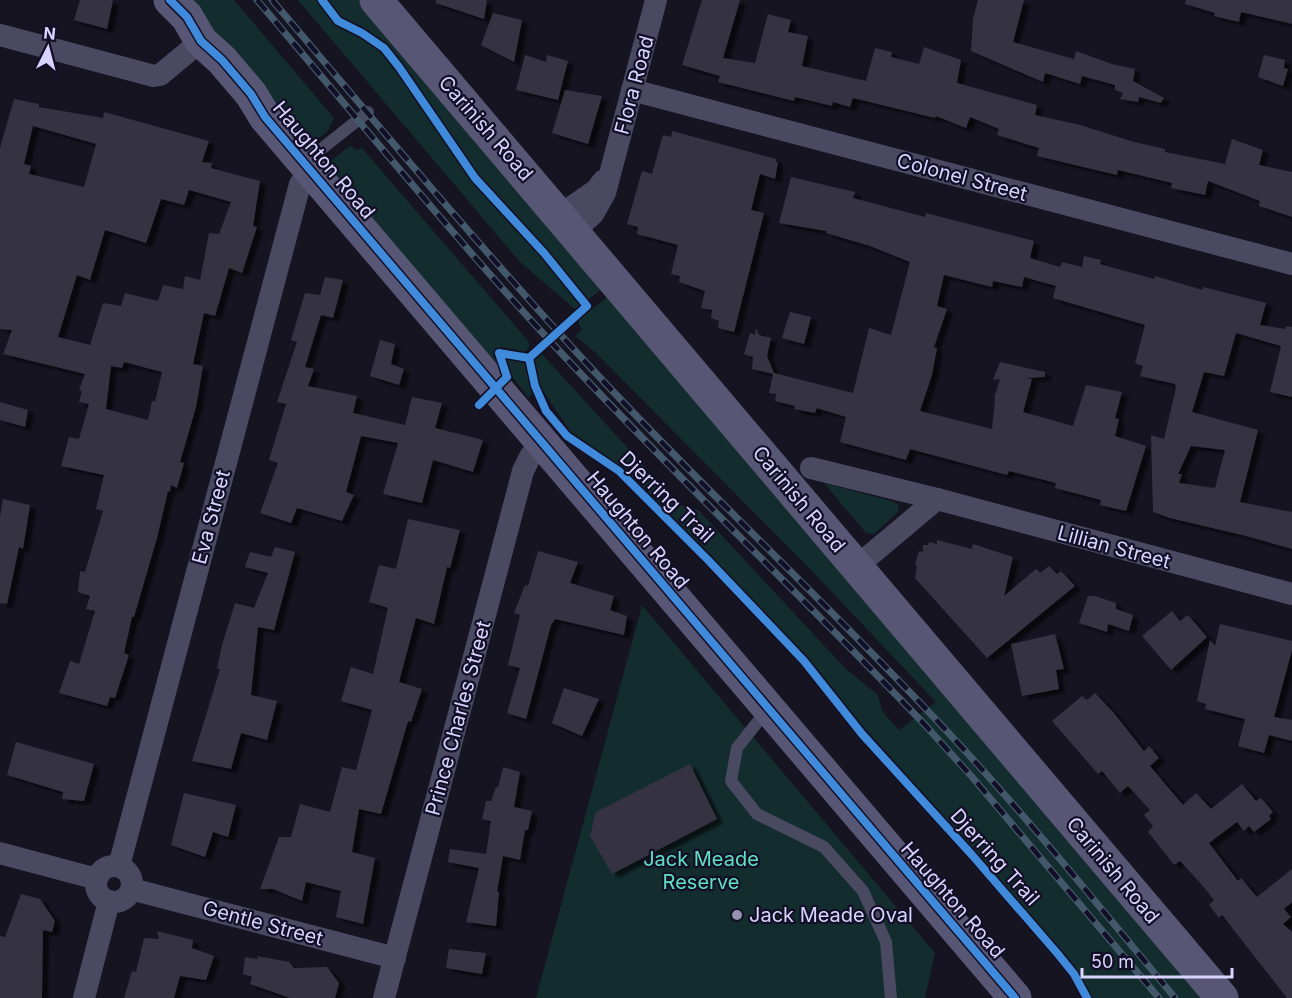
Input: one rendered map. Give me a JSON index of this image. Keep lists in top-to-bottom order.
{
  "streets": {
    "street": [
      "Flora Road",
      "Carinish Road",
      "Haughton Road",
      "Colonel Street",
      "Eva Street",
      "Lillian Street",
      "Prince Charles Street",
      "Gentle Street"
    ],
    "cycle path": ["Djerring Trail"]
  },
  "crossings": [
    ["Flora Road", "Carinish Road"],
    ["Flora Road", "Colonel Street"],
    ["Haughton Road", "Eva Street"],
    ["Haughton Road", "Prince Charles Street"],
    ["Eva Street", "Gentle Street"],
    ["Prince Charles Street", "Gentle Street"]
  ],
  "parks": ["Jack Meade Reserve"],
  "places": ["Jack Meade Oval"],
  "scale_bar": "50 m",
  "north": "top"
}
